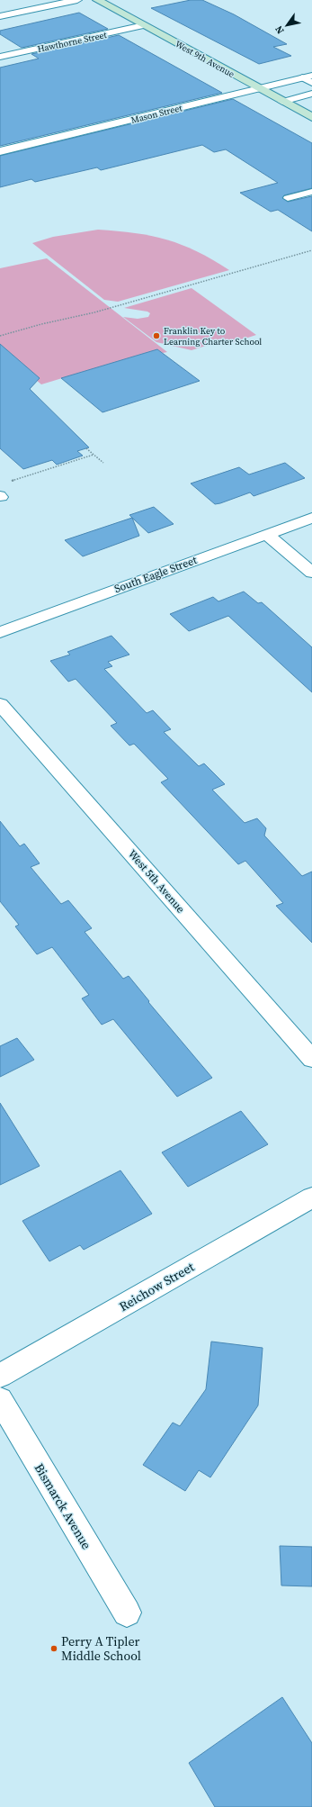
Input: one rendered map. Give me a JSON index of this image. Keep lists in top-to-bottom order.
{
  "streets": {
    "main road": ["West 9th Avenue"],
    "street": [
      "Hawthorne Street",
      "Mason Street",
      "South Eagle Street",
      "West 5th Avenue",
      "Reichow Street",
      "Bismarck Avenue"
    ]
  },
  "crossings": [
    ["Hawthorne Street", "West 9th Avenue"],
    ["West 9th Avenue", "Mason Street"]
  ],
  "places": ["Franklin Key to Learning Charter School", "Perry A Tipler Middle School"],
  "north": "bottom left"
}
